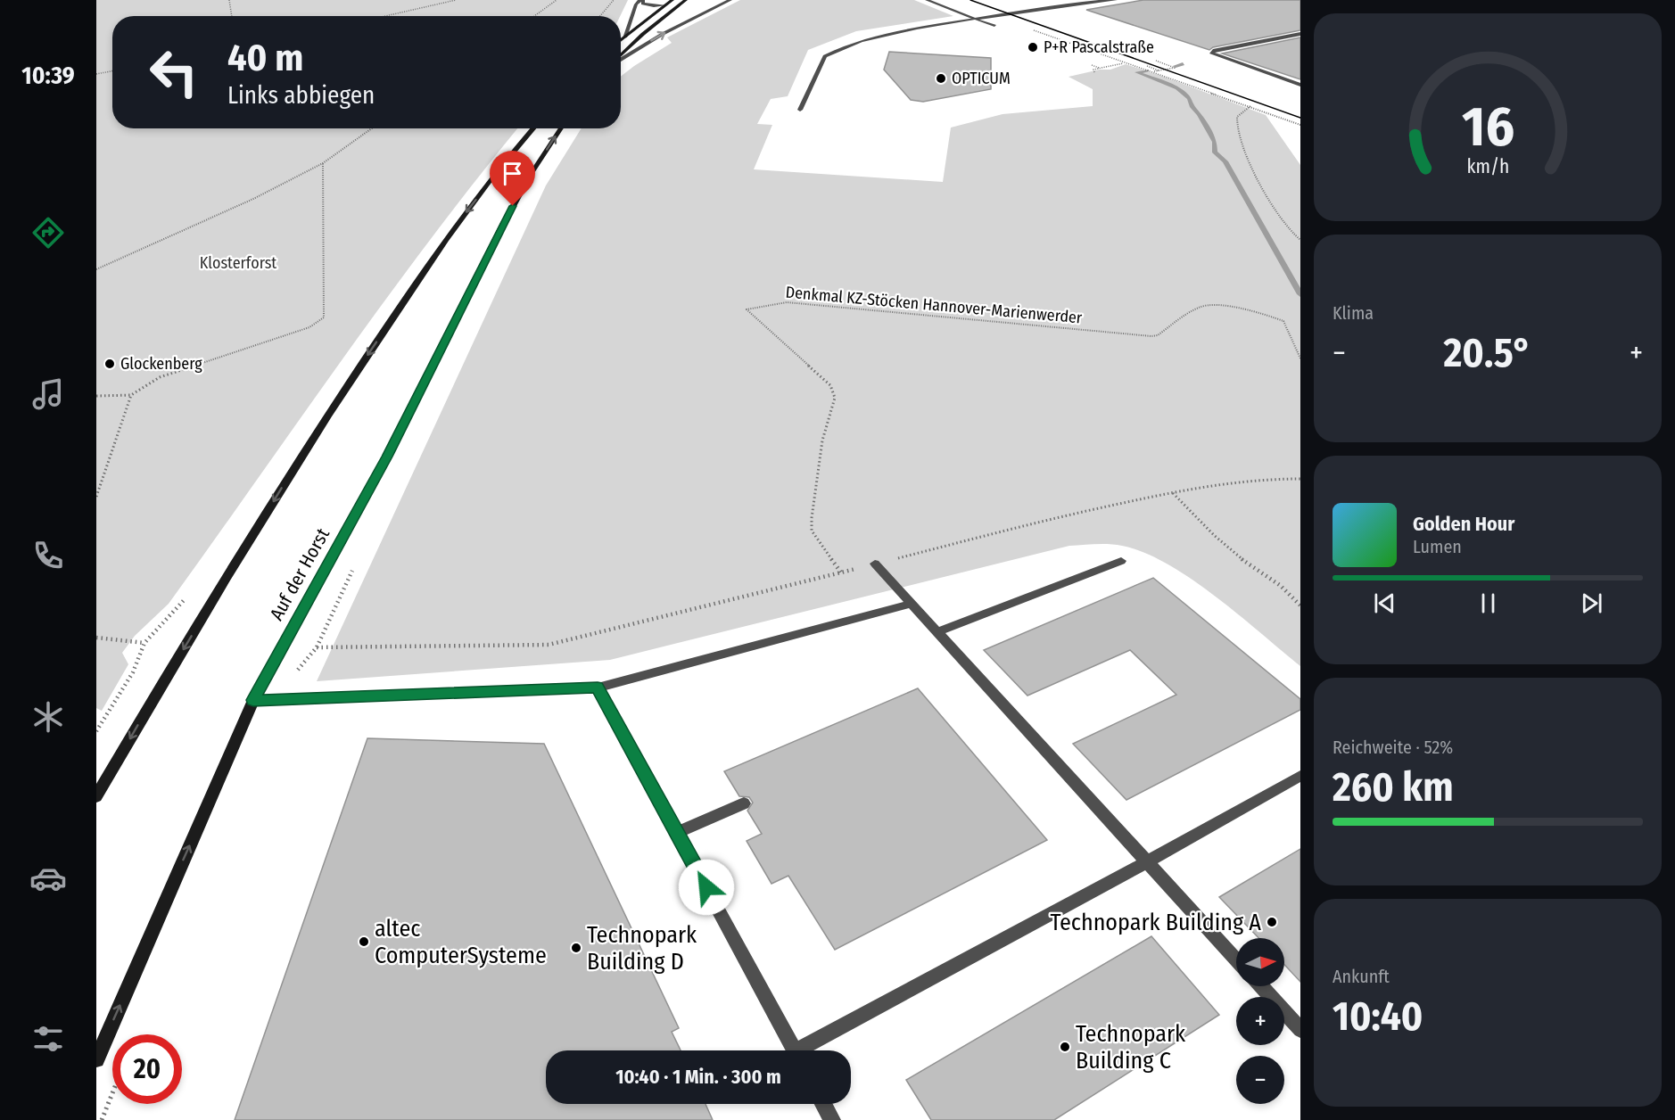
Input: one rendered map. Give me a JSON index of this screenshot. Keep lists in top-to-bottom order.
{
  "streets": {
    "street": ["Auf der Horst"],
    "path": ["Denkmal KZ-Stöcken Hannover-Marienwerder"]
  },
  "parks": ["Klosterforst"],
  "places": [
    "P+R Pascalstraße",
    "OPTICUM",
    "Glockenberg",
    "Technopark Building A",
    "altec ComputerSysteme",
    "Technopark Building D",
    "Technopark Building C"
  ],
  "north": "right",
  "page": {
    "tabs": "10:39",
    "turn": ["40 m", "Links abbiegen"],
    "tile": [
      "Klima",
      ["Reichweite · 52%", "260 km"],
      ["Ankunft", "10:40"]
    ],
    "heat": ["−", "20.5°", "+"],
    "song": ["Golden Hour", "Lumen"],
    "map_buttons": ["+", "−"],
    "limit": "20",
    "trip": "10:40 · 1 Min. · 300 m",
    "gauge": ["16", "km/h"]
  }
}
